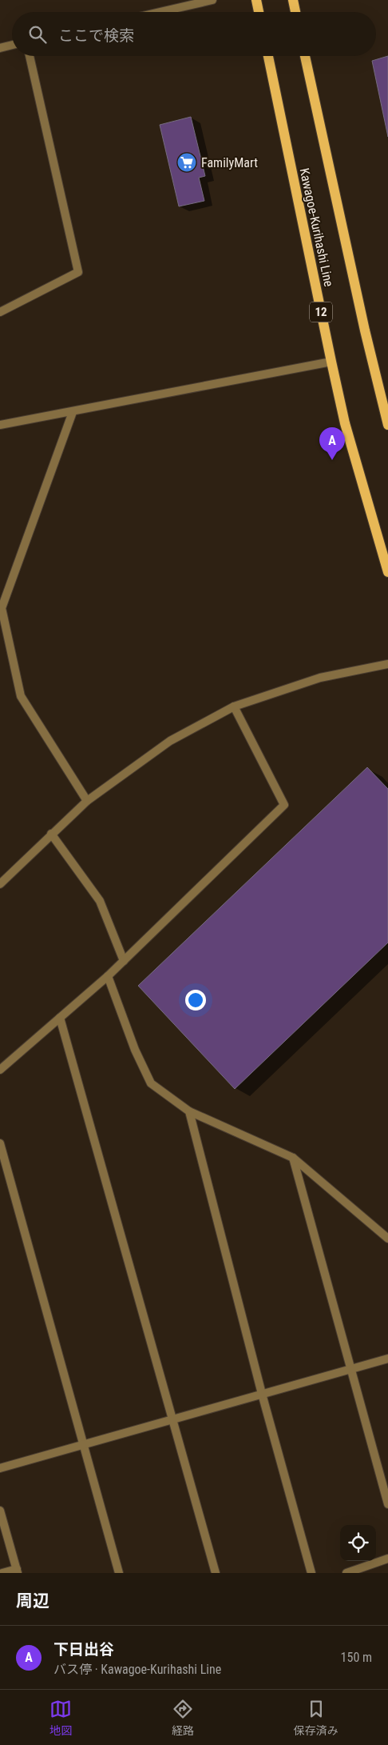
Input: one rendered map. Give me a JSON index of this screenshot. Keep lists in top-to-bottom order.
{
  "streets": {
    "main road": ["Kawagoe-Kurihashi Line", "12"]
  },
  "places": {
    "supermarket": ["FamilyMart"]
  },
  "page": {
    "search": "ここで検索",
    "pins": "A",
    "heading": "周辺",
    "list": [
      {
        "mark": "A",
        "name": "下日出谷",
        "note": "バス停 · Kawagoe-Kurihashi Line",
        "value": "150 m"
      }
    ],
    "nav": ["地図", "経路", "保存済み"]
  }
}
